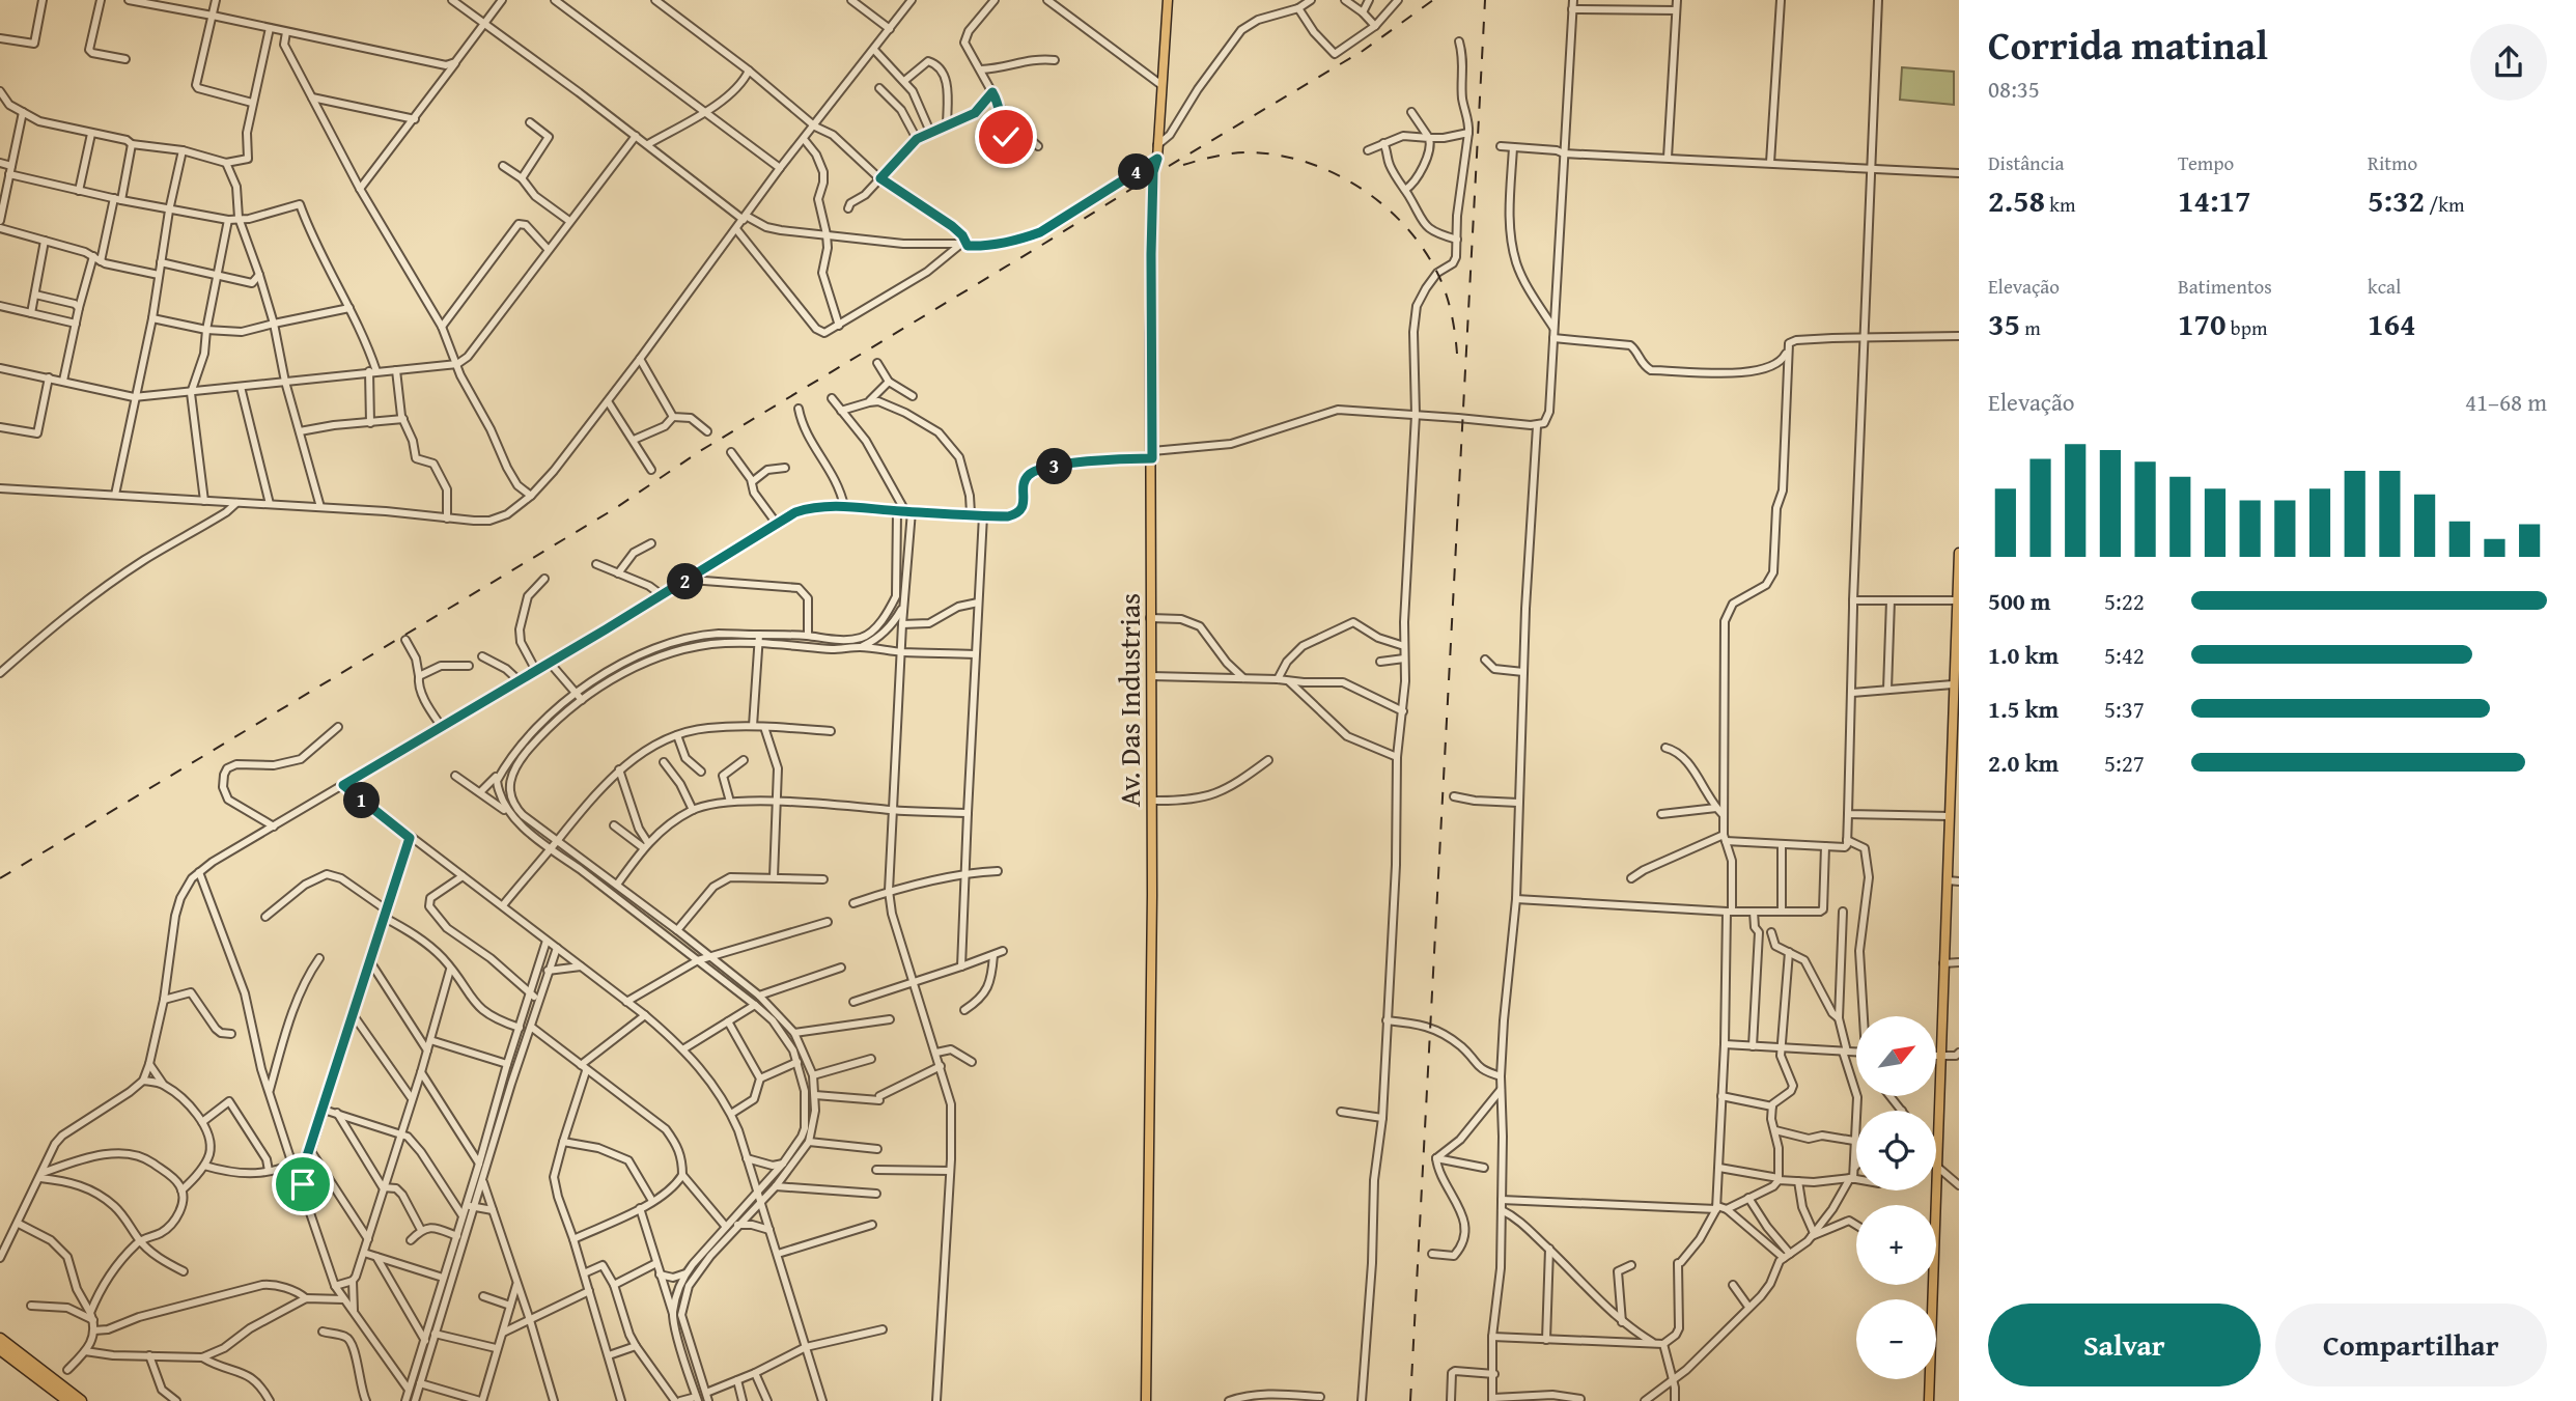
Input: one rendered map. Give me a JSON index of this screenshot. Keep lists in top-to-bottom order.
{
  "streets": {
    "main road": ["Av. Das Industrias"]
  },
  "north": "top right",
  "page": {
    "heading": ["Corrida matinal", "08:35"],
    "stats": [
      ["Distância", "2.58 km"],
      ["Tempo", "14:17"],
      ["Ritmo", "5:32 /km"],
      ["Elevação", "35 m"],
      ["Batimentos", "170 bpm"],
      ["kcal", "164"]
    ],
    "pins": [
      "4",
      "3",
      "2",
      "1"
    ],
    "chart": ["Elevação", "41–68 m"],
    "list": [
      {
        "name": "500 m",
        "note": "5:22"
      },
      {
        "name": "1.0 km",
        "note": "5:42"
      },
      {
        "name": "1.5 km",
        "note": "5:37"
      },
      {
        "name": "2.0 km",
        "note": "5:27"
      }
    ],
    "map_buttons": ["+", "−"],
    "buttons": ["Salvar", "Compartilhar"]
  }
}
